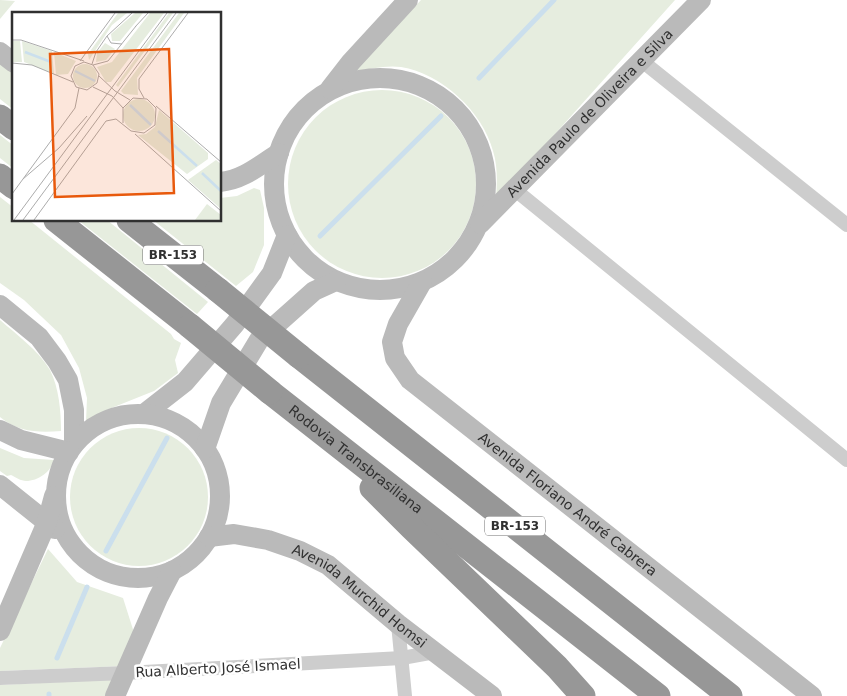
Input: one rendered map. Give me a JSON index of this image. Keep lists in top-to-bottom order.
{
  "streets": {
    "highway": ["BR-153", "Rodovia Transbrasiliana"],
    "main road": ["Avenida Paulo de Oliveira e Silva", "Avenida Floriano André Cabrera", "Avenida Murchid Homsi"],
    "street": ["Rua Alberto José Ismael"]
  },
  "crossings": [
    ["Avenida Murchid Homsi", "Rua Alberto José Ismael"]
  ]
}
